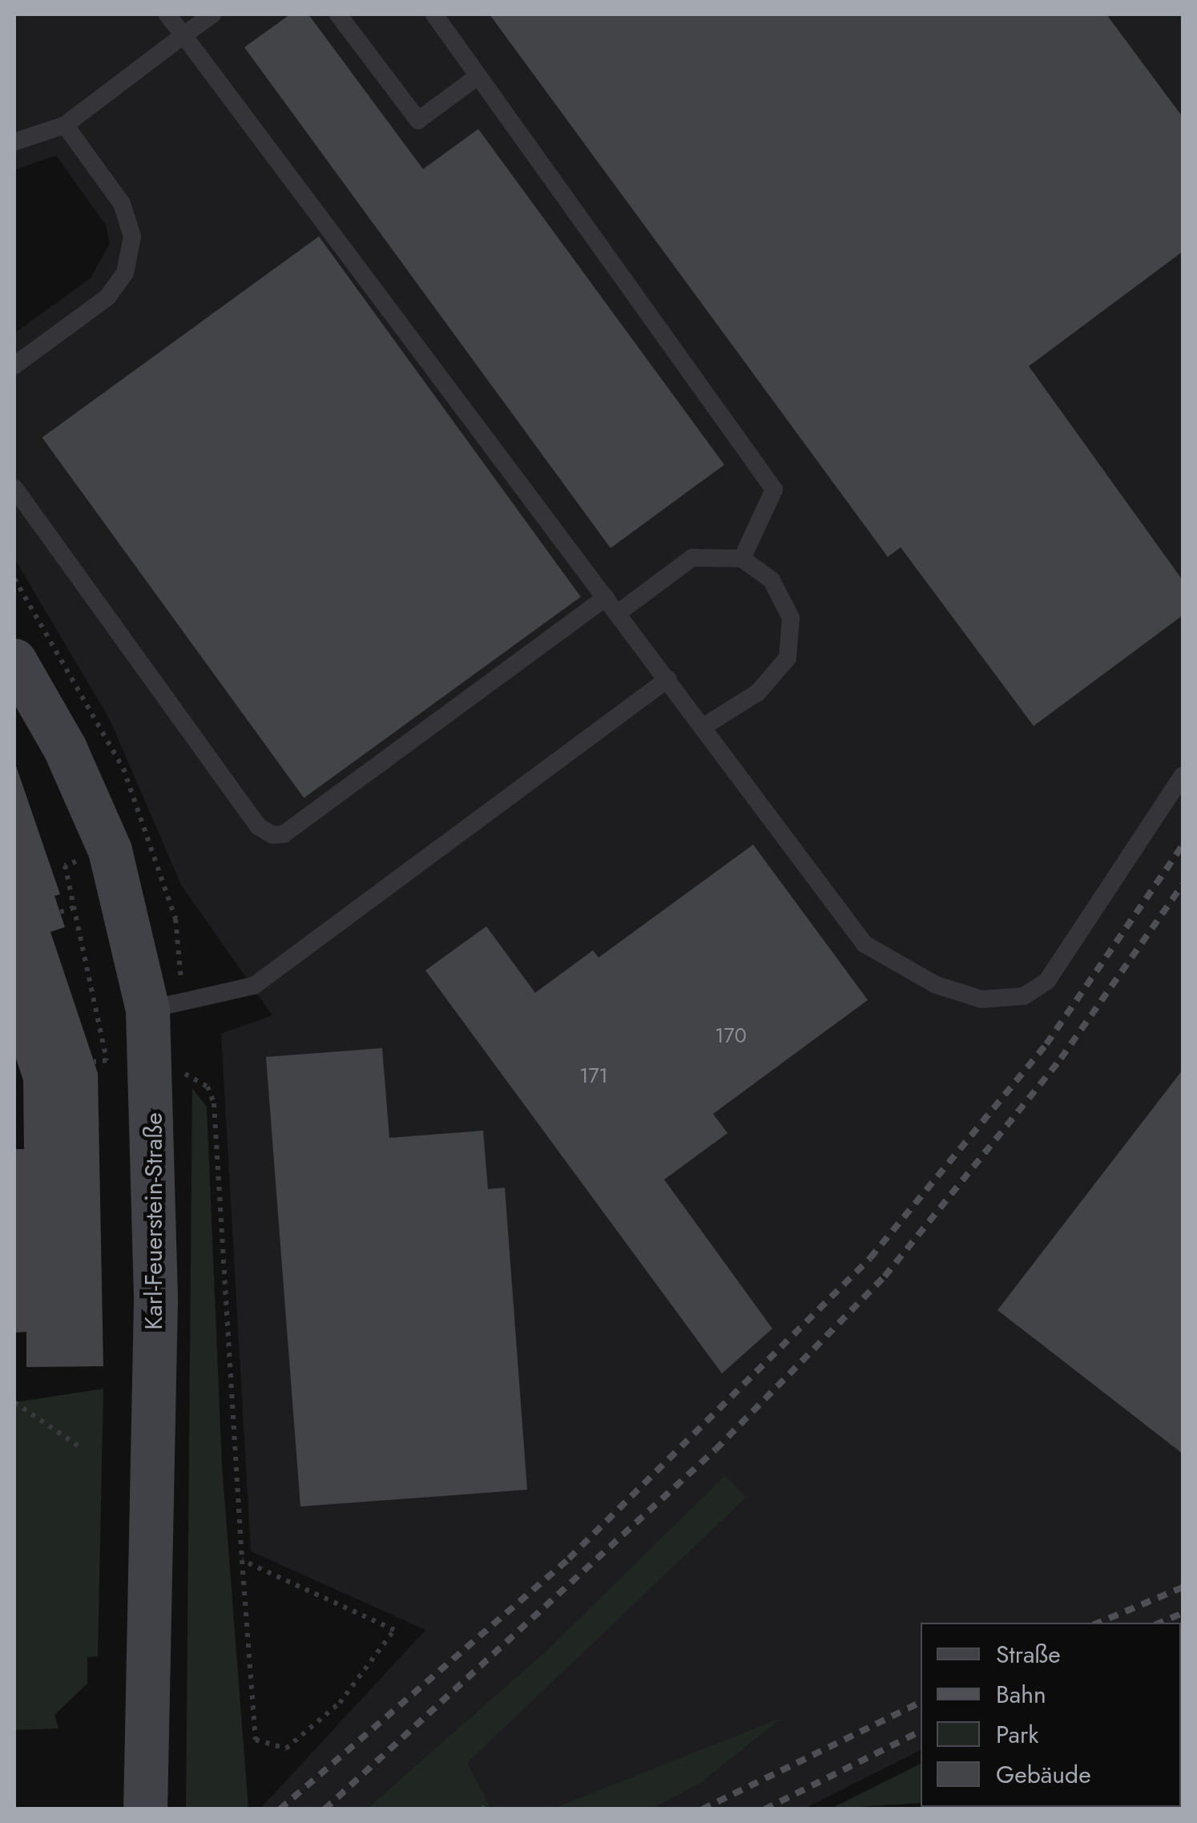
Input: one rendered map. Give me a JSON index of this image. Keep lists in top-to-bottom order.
{
  "streets": {
    "street": ["Karl-Feuerstein-Straße"]
  },
  "house_numbers": ["170", "171"],
  "legend": [
    "Straße",
    "Bahn",
    "Park",
    "Gebäude"
  ]
}
